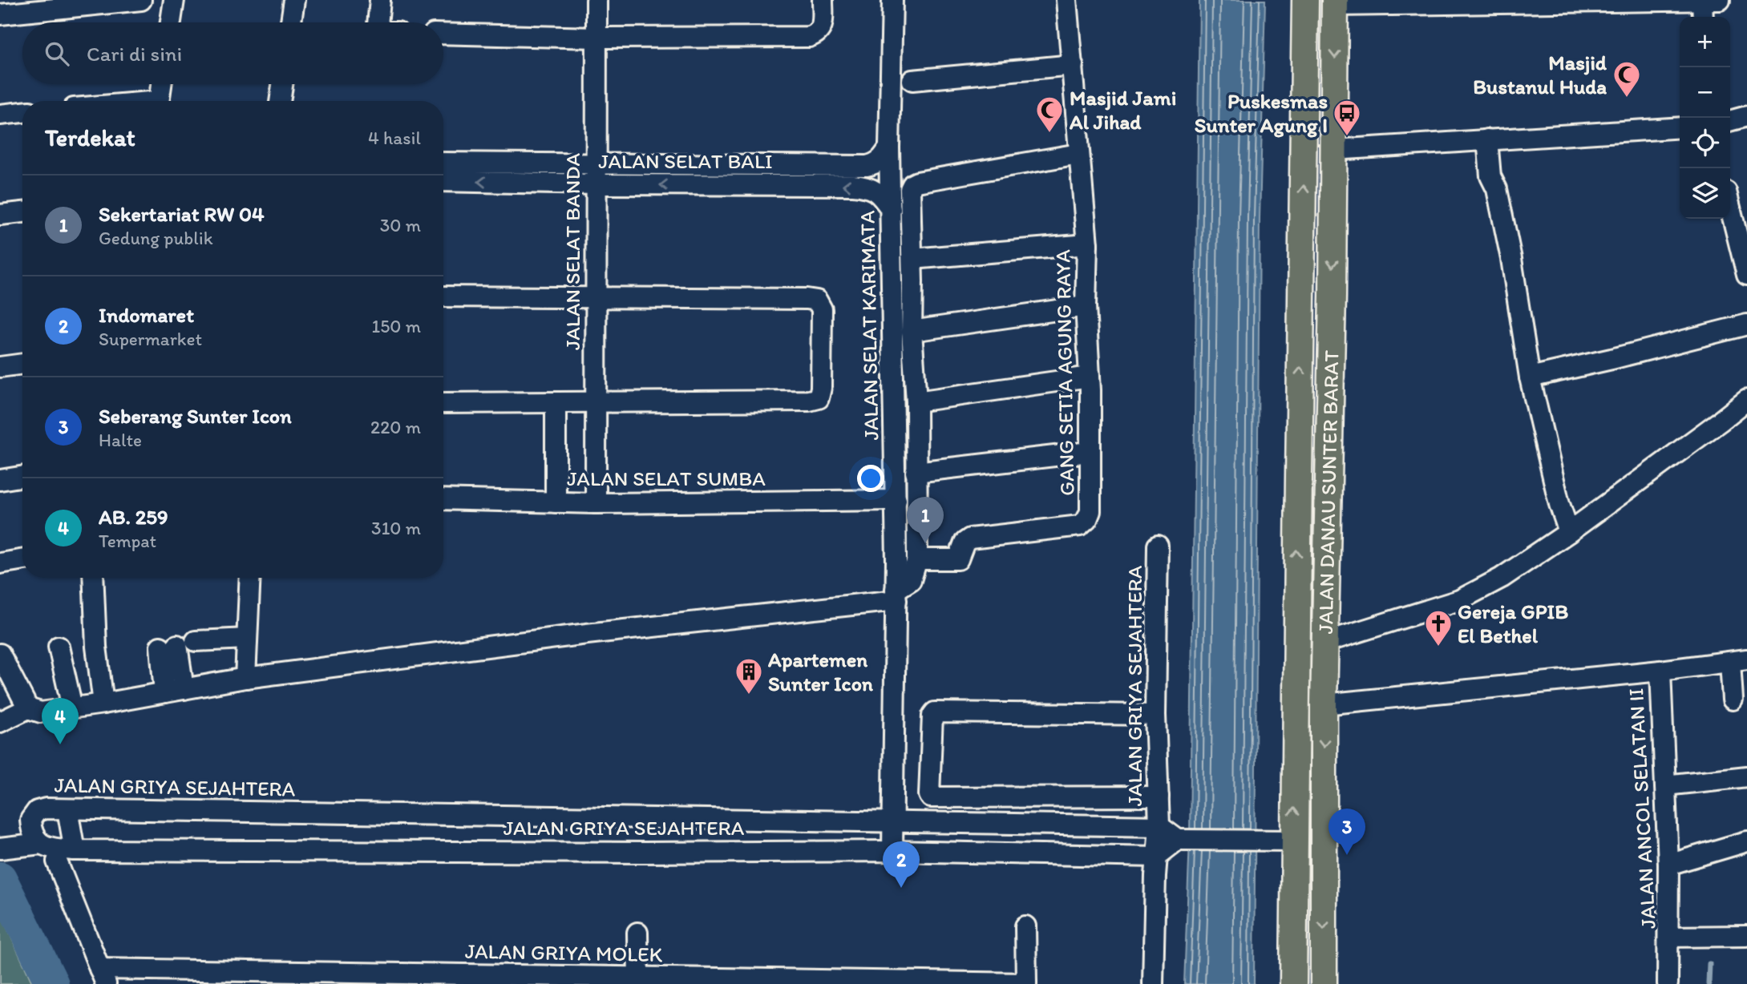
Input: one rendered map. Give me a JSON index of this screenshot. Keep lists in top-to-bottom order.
{
  "streets": {
    "main road": ["JALAN DANAU SUNTER BARAT"],
    "street": [
      "JALAN SELAT BALI",
      "JALAN SELAT BANDA",
      "JALAN SELAT KARIMATA",
      "GANG SETIA AGUNG RAYA",
      "JALAN SELAT SUMBA",
      "JALAN GRIYA SEJAHTERA",
      "JALAN ANCOL SELATAN II",
      "JALAN GRIYA MOLEK"
    ]
  },
  "crossings": [
    ["JALAN SELAT BALI", "JALAN SELAT BANDA"],
    ["JALAN SELAT BALI", "JALAN SELAT KARIMATA"],
    ["JALAN SELAT BANDA", "JALAN SELAT SUMBA"],
    ["JALAN SELAT KARIMATA", "JALAN SELAT SUMBA"],
    ["JALAN SELAT KARIMATA", "JALAN GRIYA SEJAHTERA"],
    ["JALAN DANAU SUNTER BARAT", "JALAN ANCOL SELATAN II"]
  ],
  "places": {
    "mosque": ["Masjid Bustanul Huda", "Masjid Jami Al Jihad"],
    "bus stop": ["Puskesmas Sunter Agung I"],
    "church": ["Gereja GPIB El Bethel"],
    "building": ["Apartemen Sunter Icon"]
  },
  "page": {
    "map_buttons": ["+", "−"],
    "search": "Cari di sini",
    "heading": ["Terdekat", "4 hasil"],
    "list": [
      {
        "mark": "1",
        "name": "Sekertariat RW 04",
        "note": "Gedung publik",
        "value": "30 m"
      },
      {
        "mark": "2",
        "name": "Indomaret",
        "note": "Supermarket",
        "value": "150 m"
      },
      {
        "mark": "3",
        "name": "Seberang Sunter Icon",
        "note": "Halte",
        "value": "220 m"
      },
      {
        "mark": "4",
        "name": "AB. 259",
        "note": "Tempat",
        "value": "310 m"
      }
    ],
    "pins": [
      "1",
      "4",
      "3",
      "2"
    ]
  }
}
